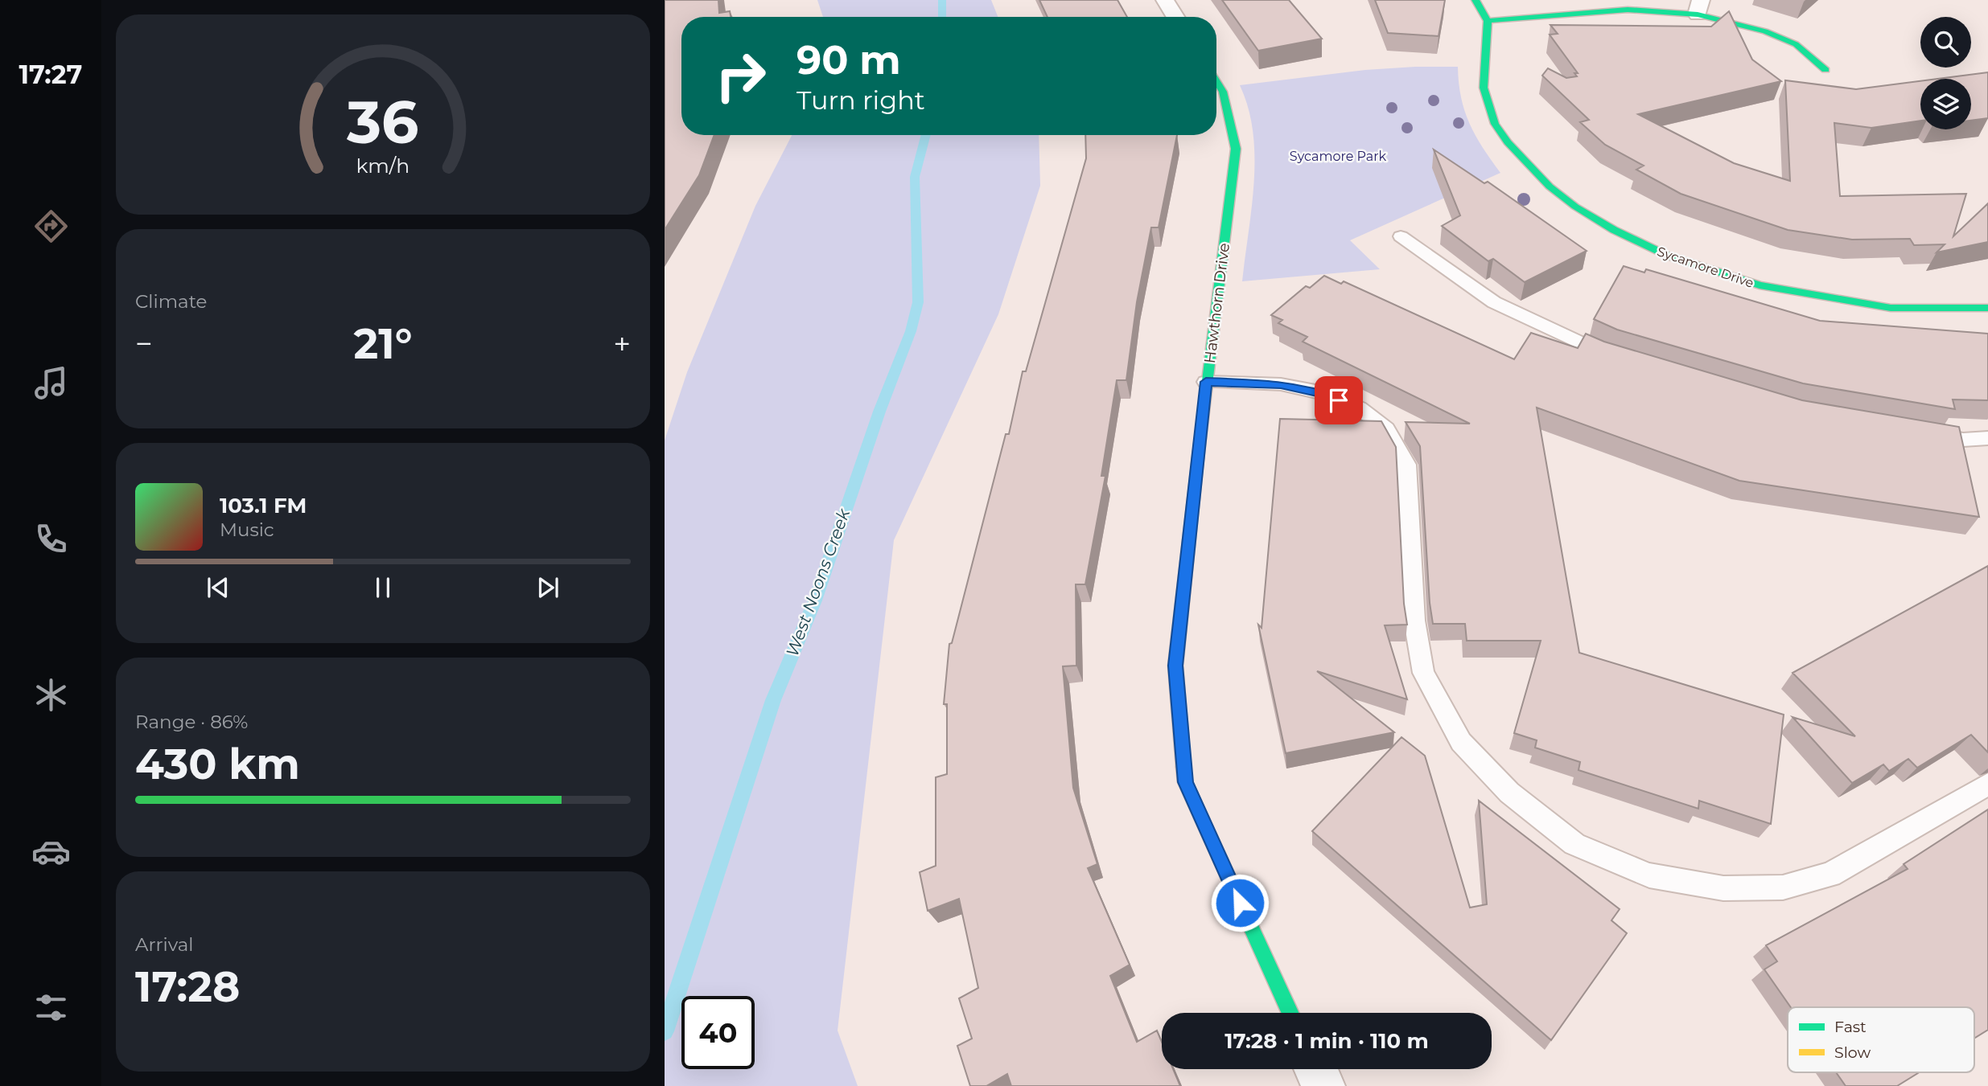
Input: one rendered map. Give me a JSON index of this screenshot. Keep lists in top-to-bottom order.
{
  "streets": {
    "street": ["Sycamore Drive", "Hawthorn Drive"]
  },
  "water": ["West Noons Creek"],
  "parks": ["Sycamore Park"],
  "legend": ["Fast", "Slow"],
  "page": {
    "tabs": "17:27",
    "turn": ["90 m", "Turn right"],
    "tile": [
      "Climate",
      ["Range · 86%", "430 km"],
      ["Arrival", "17:28"]
    ],
    "heat": ["−", "21°", "+"],
    "song": ["103.1 FM", "Music"],
    "limit": "40",
    "trip": "17:28 · 1 min · 110 m",
    "gauge": ["36", "km/h"]
  }
}
